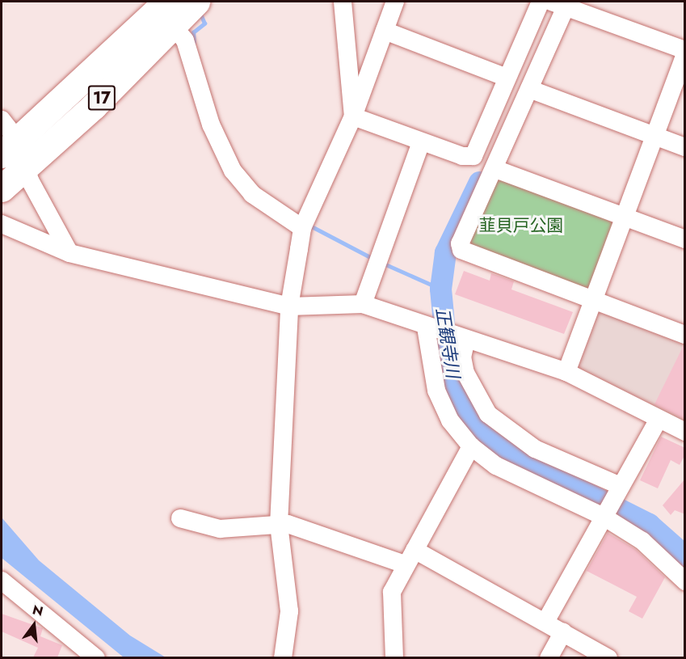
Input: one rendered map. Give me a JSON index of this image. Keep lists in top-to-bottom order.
{
  "streets": {
    "highway": ["17"]
  },
  "water": ["正観寺川"],
  "parks": ["韮貝戸公園"],
  "north": "top"
}
